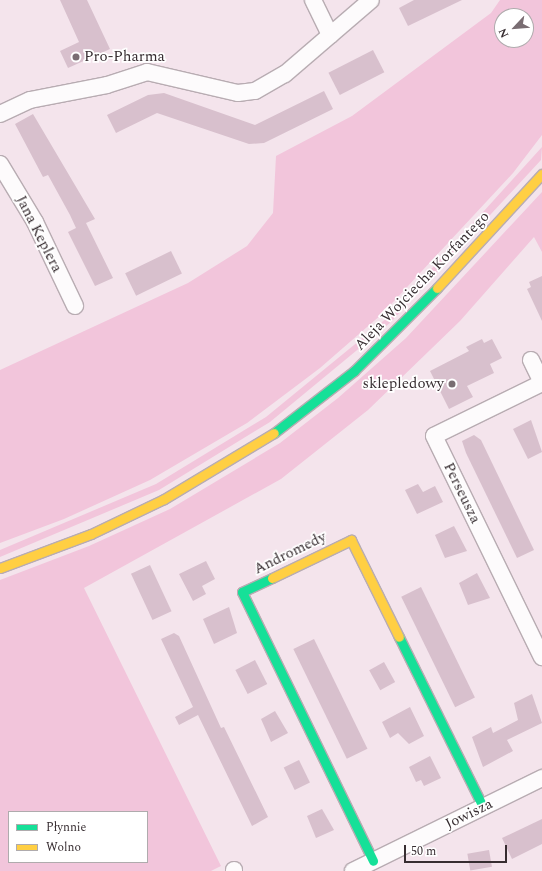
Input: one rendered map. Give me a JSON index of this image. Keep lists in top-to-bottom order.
{
  "streets": {
    "street": [
      "Jana Keplera",
      "Aleja Wojciecha Korfantego",
      "Perseusza",
      "Andromedy",
      "Jowisza"
    ]
  },
  "crossings": [
    ["Andromedy", "Jowisza"]
  ],
  "places": ["Pro-Pharma", "sklepledowy"],
  "legend": ["Płynnie", "Wolno"],
  "scale_bar": "50 m",
  "north": "bottom left"
}
